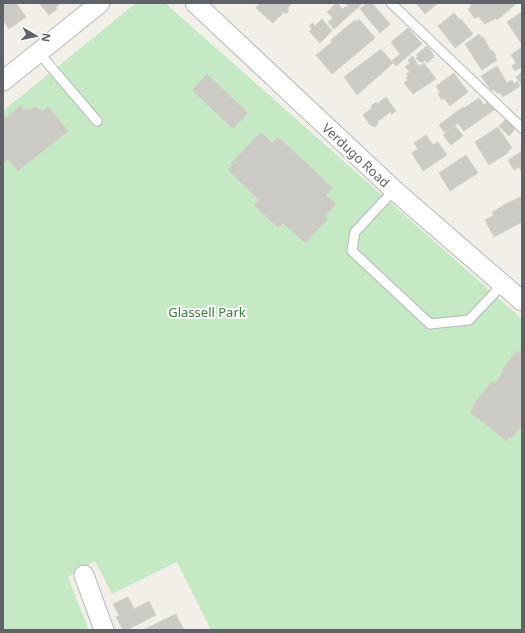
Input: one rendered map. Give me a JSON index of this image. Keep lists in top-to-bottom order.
{
  "streets": {
    "street": ["Verdugo Road"]
  },
  "parks": ["Glassell Park"],
  "north": "right"
}
